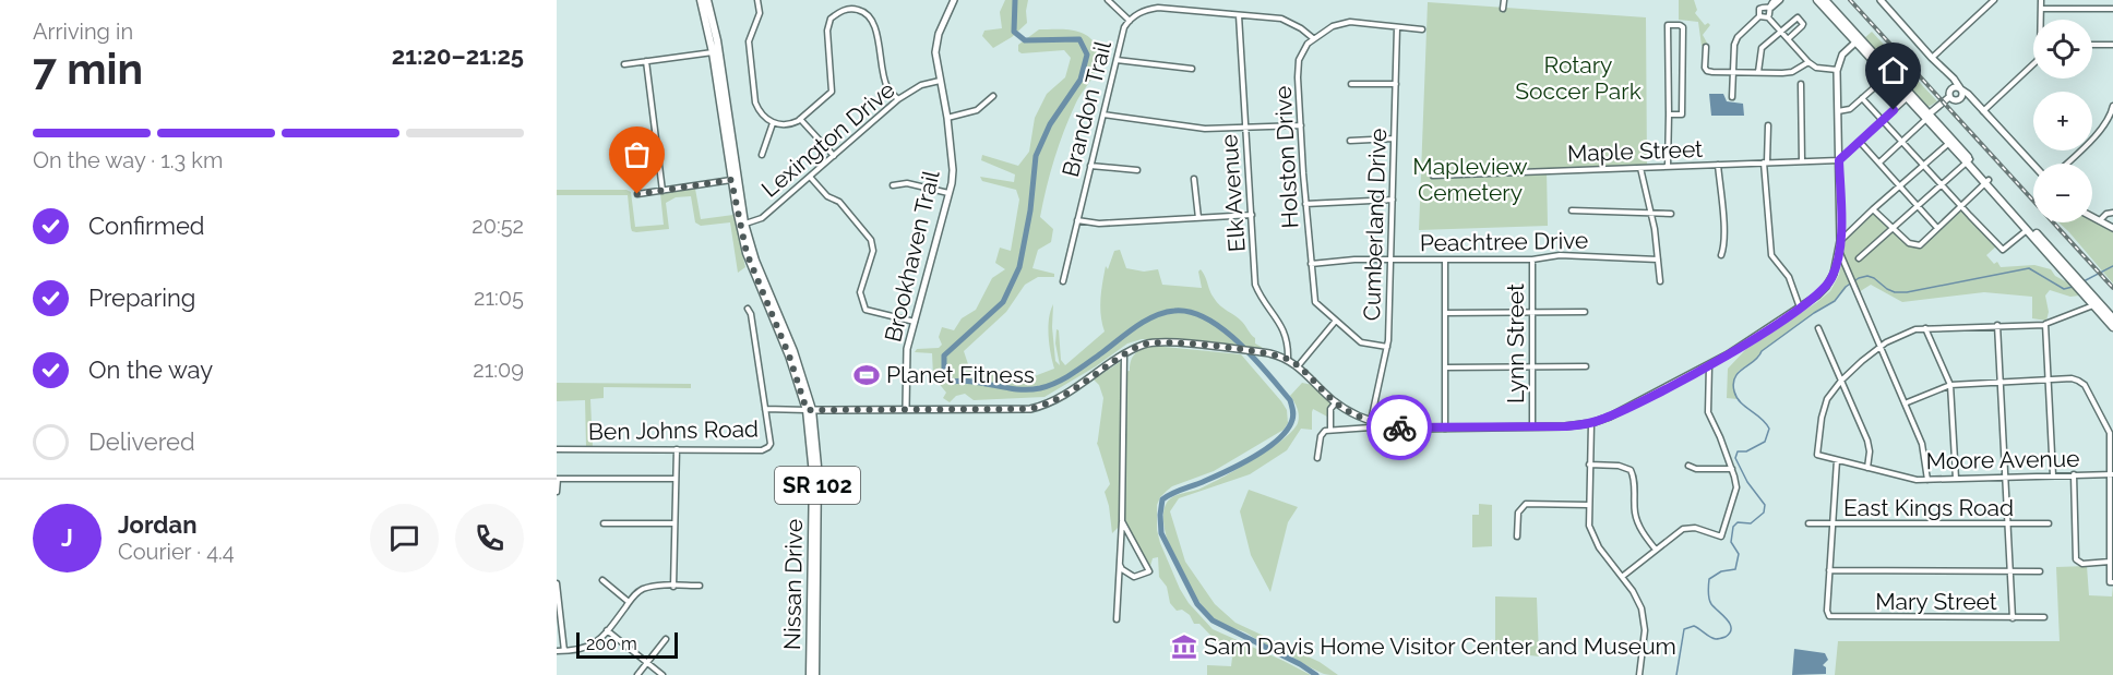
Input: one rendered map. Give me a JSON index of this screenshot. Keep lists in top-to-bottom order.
{
  "streets": {
    "main road": ["SR 102", "Nissan Drive"],
    "street": [
      "Brandon Trail",
      "Lexington Drive",
      "Maple Street",
      "Holston Drive",
      "Elk Avenue",
      "Cumberland Drive",
      "Peachtree Drive",
      "Brookhaven Trail",
      "Lynn Street",
      "Ben Johns Road",
      "Moore Avenue",
      "East Kings Road",
      "Mary Street"
    ]
  },
  "crossings": [
    ["Brandon Trail", "Holston Drive"],
    ["Brandon Trail", "Elk Avenue"],
    ["Lexington Drive", "Brookhaven Trail"],
    ["Lexington Drive", "Nissan Drive"],
    ["Holston Drive", "Cumberland Drive"],
    ["Holston Drive", "Peachtree Drive"],
    ["Cumberland Drive", "Peachtree Drive"],
    ["Peachtree Drive", "Lynn Street"]
  ],
  "parks": ["Rotary Soccer Park", "Mapleview Cemetery"],
  "places": {
    "sports": ["Planet Fitness"],
    "museum": ["Sam Davis Home Visitor Center and Museum"]
  },
  "scale_bar": "200 m",
  "page": {
    "heading": ["7 min", "Arriving in", "21:20–21:25"],
    "panel": ["Jordan", "Courier · 4.4"],
    "map_buttons": ["+", "−"],
    "bar": "On the way · 1.3 km",
    "list": [
      ["Confirmed", "20:52"],
      ["Preparing", "21:05"],
      ["On the way", "21:09"],
      "Delivered"
    ],
    "round": "J",
    "scale": "200 m"
  }
}
